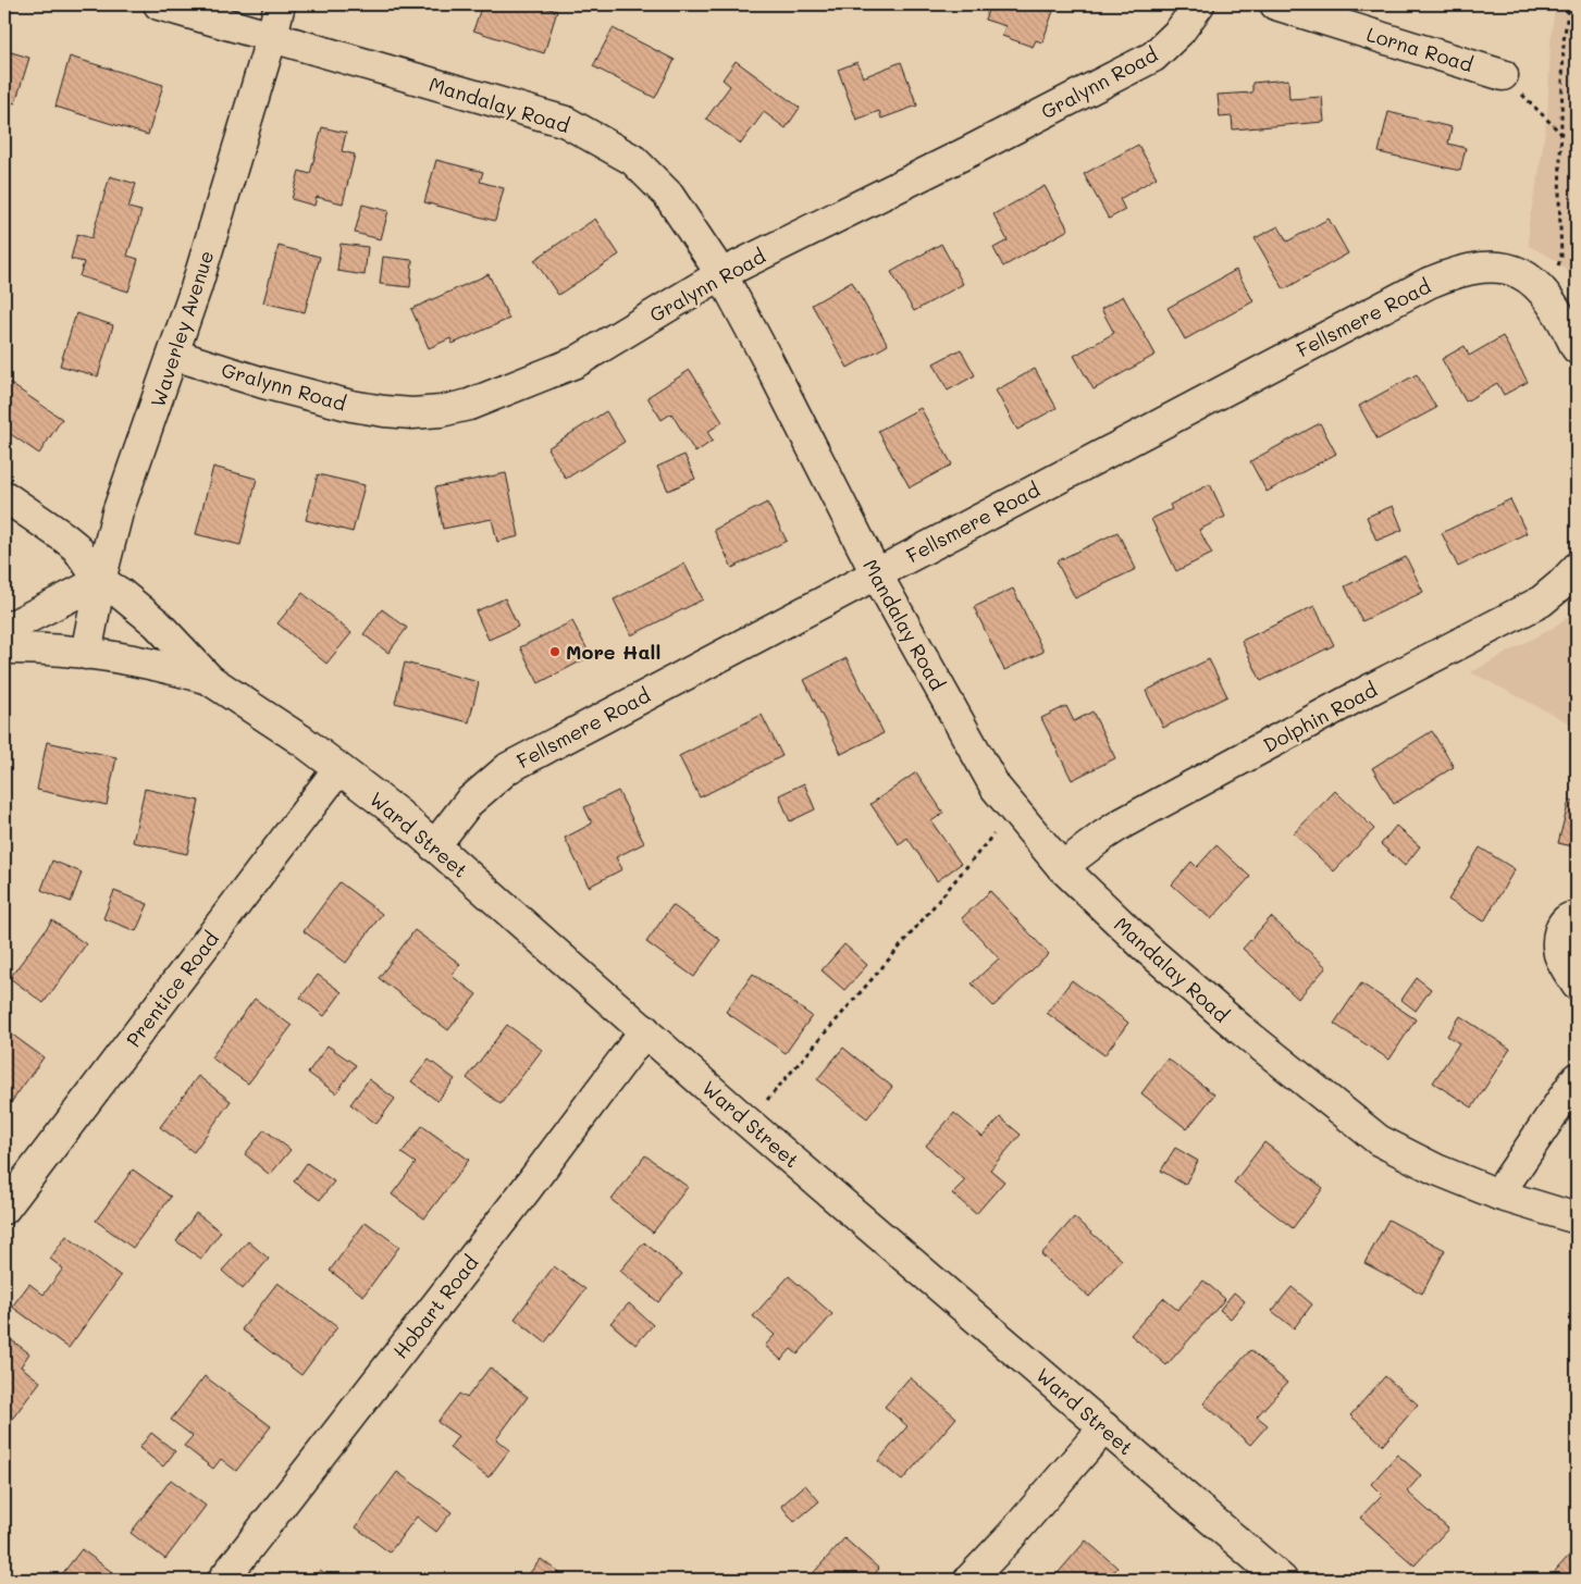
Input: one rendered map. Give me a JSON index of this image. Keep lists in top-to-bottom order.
{
  "streets": {
    "street": [
      "Lorna Road",
      "Gralynn Road",
      "Mandalay Road",
      "Fellsmere Road",
      "Waverley Avenue",
      "Dolphin Road",
      "Ward Street",
      "Prentice Road",
      "Hobart Road"
    ]
  },
  "crossings": [
    ["Gralynn Road", "Mandalay Road"],
    ["Gralynn Road", "Waverley Avenue"],
    ["Mandalay Road", "Fellsmere Road"],
    ["Mandalay Road", "Waverley Avenue"],
    ["Mandalay Road", "Dolphin Road"],
    ["Fellsmere Road", "Ward Street"],
    ["Waverley Avenue", "Ward Street"],
    ["Ward Street", "Prentice Road"],
    ["Ward Street", "Hobart Road"]
  ],
  "places": ["More Hall"]
}
